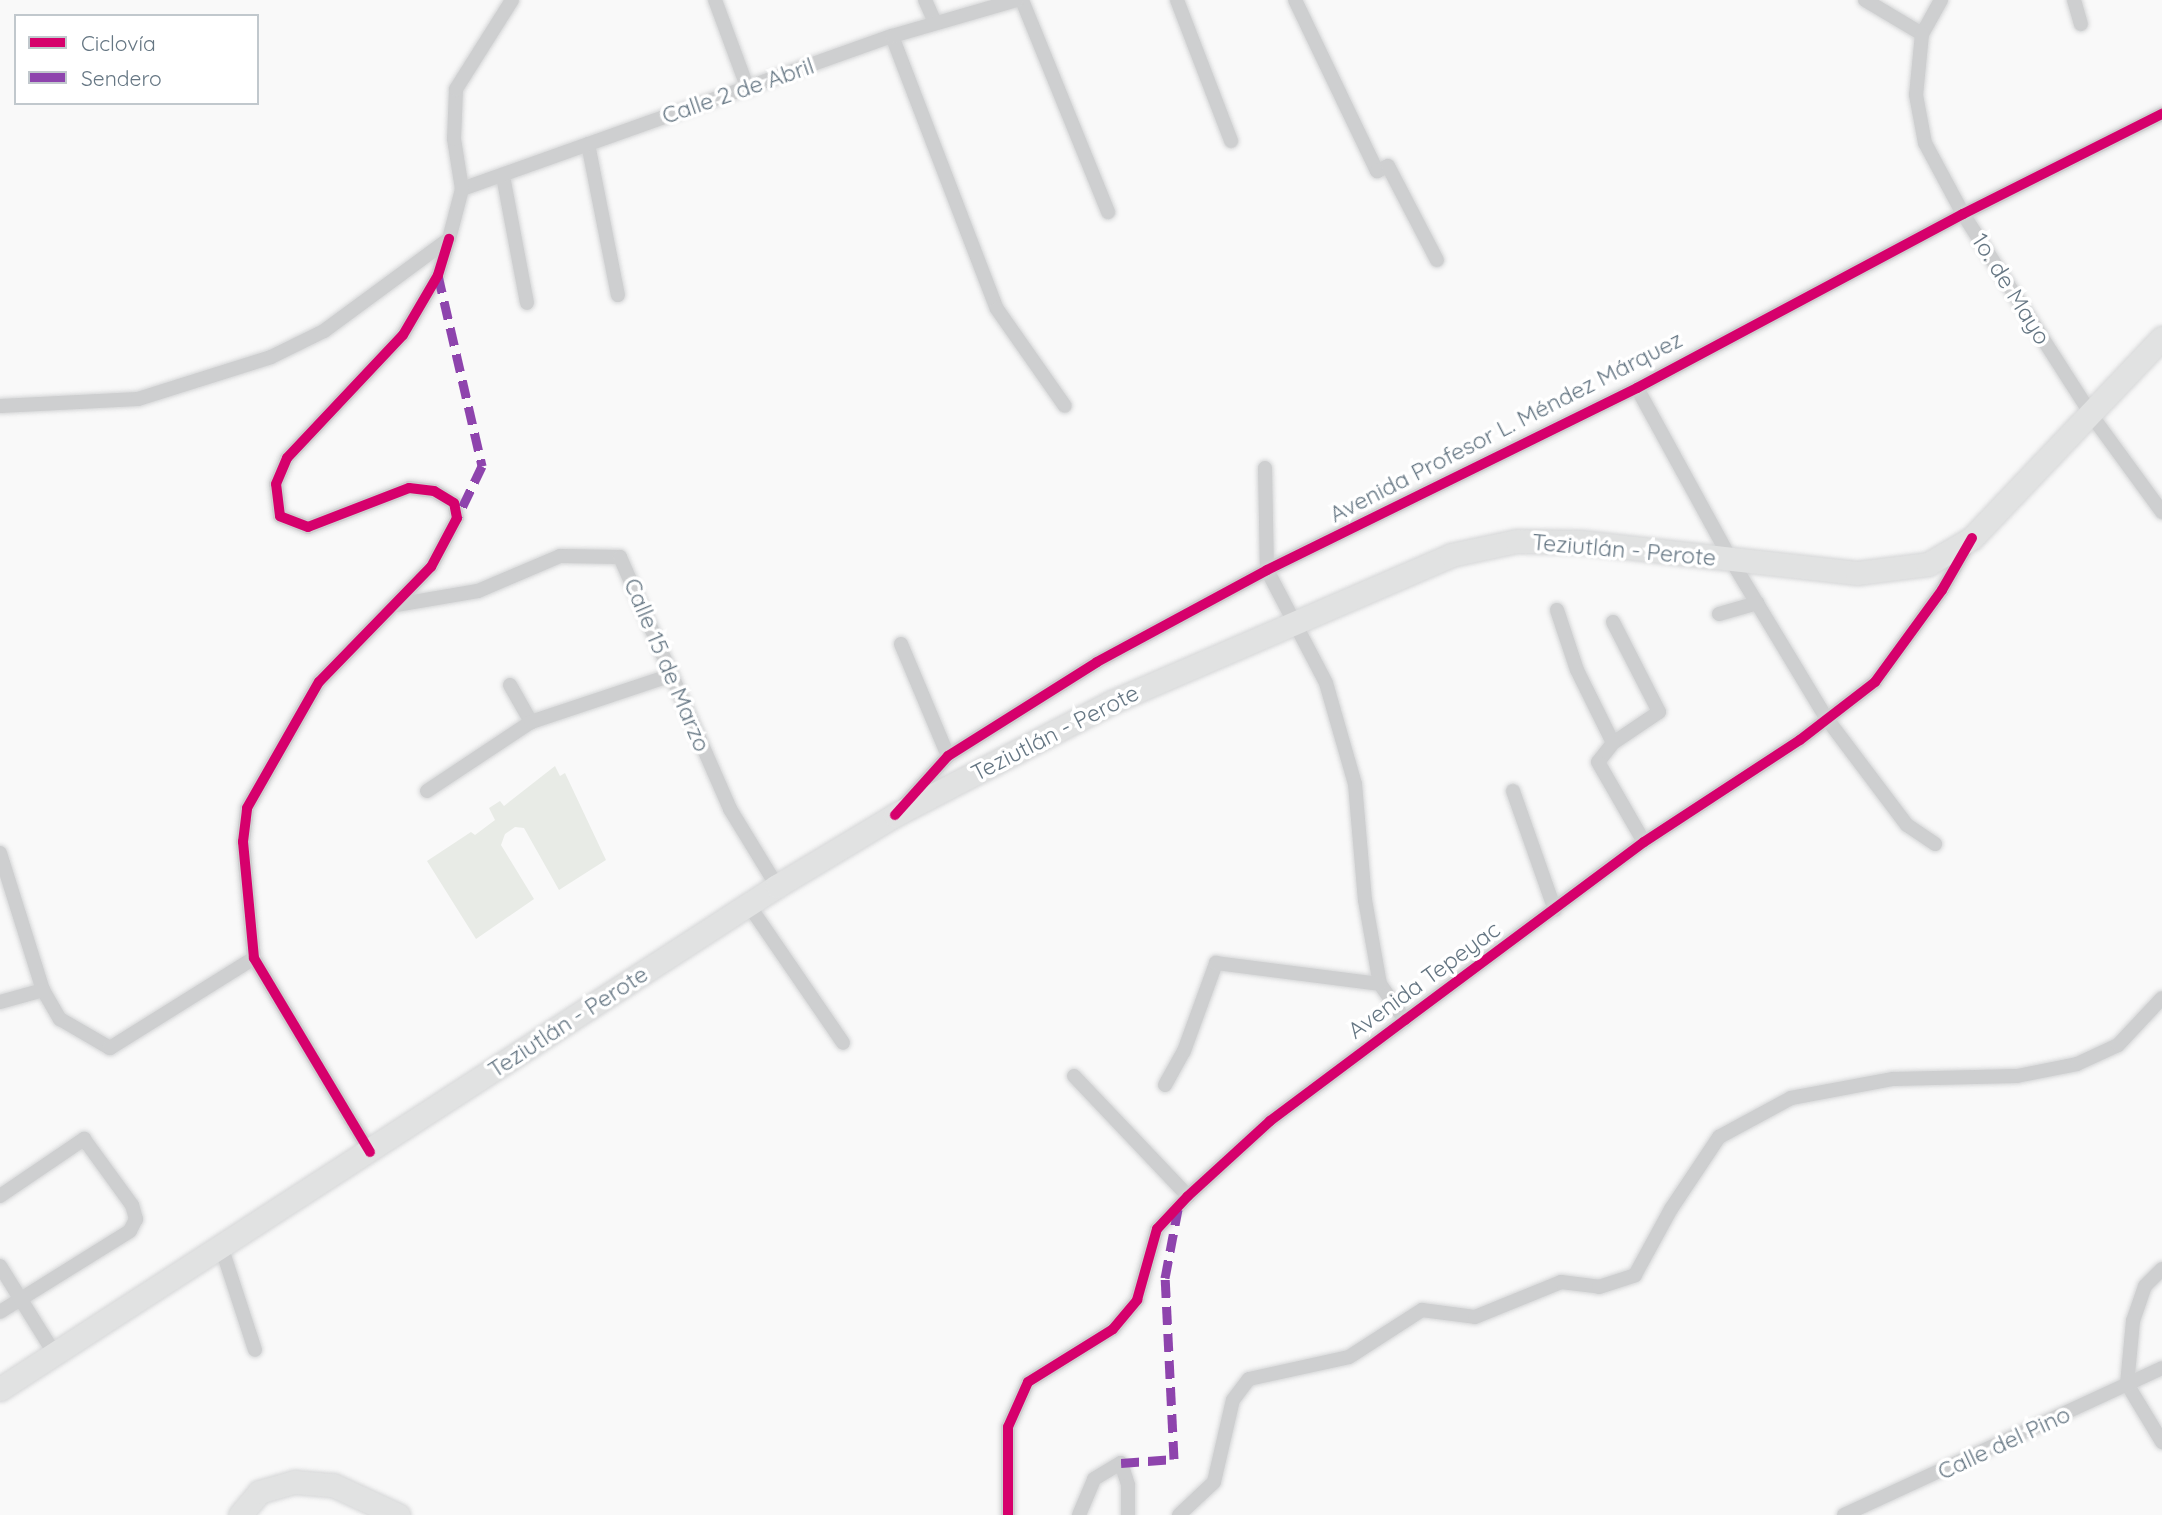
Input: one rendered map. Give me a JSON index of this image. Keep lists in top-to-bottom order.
{
  "streets": {
    "main road": ["Teziutlán - Perote"],
    "street": [
      "Calle 2 de Abril",
      "1o. de Mayo",
      "Avenida Profesor L. Méndez Márquez",
      "Calle 15 de Marzo",
      "Avenida Tepeyac",
      "Calle del Pino"
    ]
  },
  "crossings": [
    ["1o. de Mayo", "Avenida Profesor L. Méndez Márquez"],
    ["1o. de Mayo", "Teziutlán - Perote"],
    ["Avenida Profesor L. Méndez Márquez", "Teziutlán - Perote"],
    ["Teziutlán - Perote", "Calle 15 de Marzo"],
    ["Teziutlán - Perote", "Avenida Tepeyac"]
  ],
  "legend": ["Ciclovía", "Sendero"]
}
